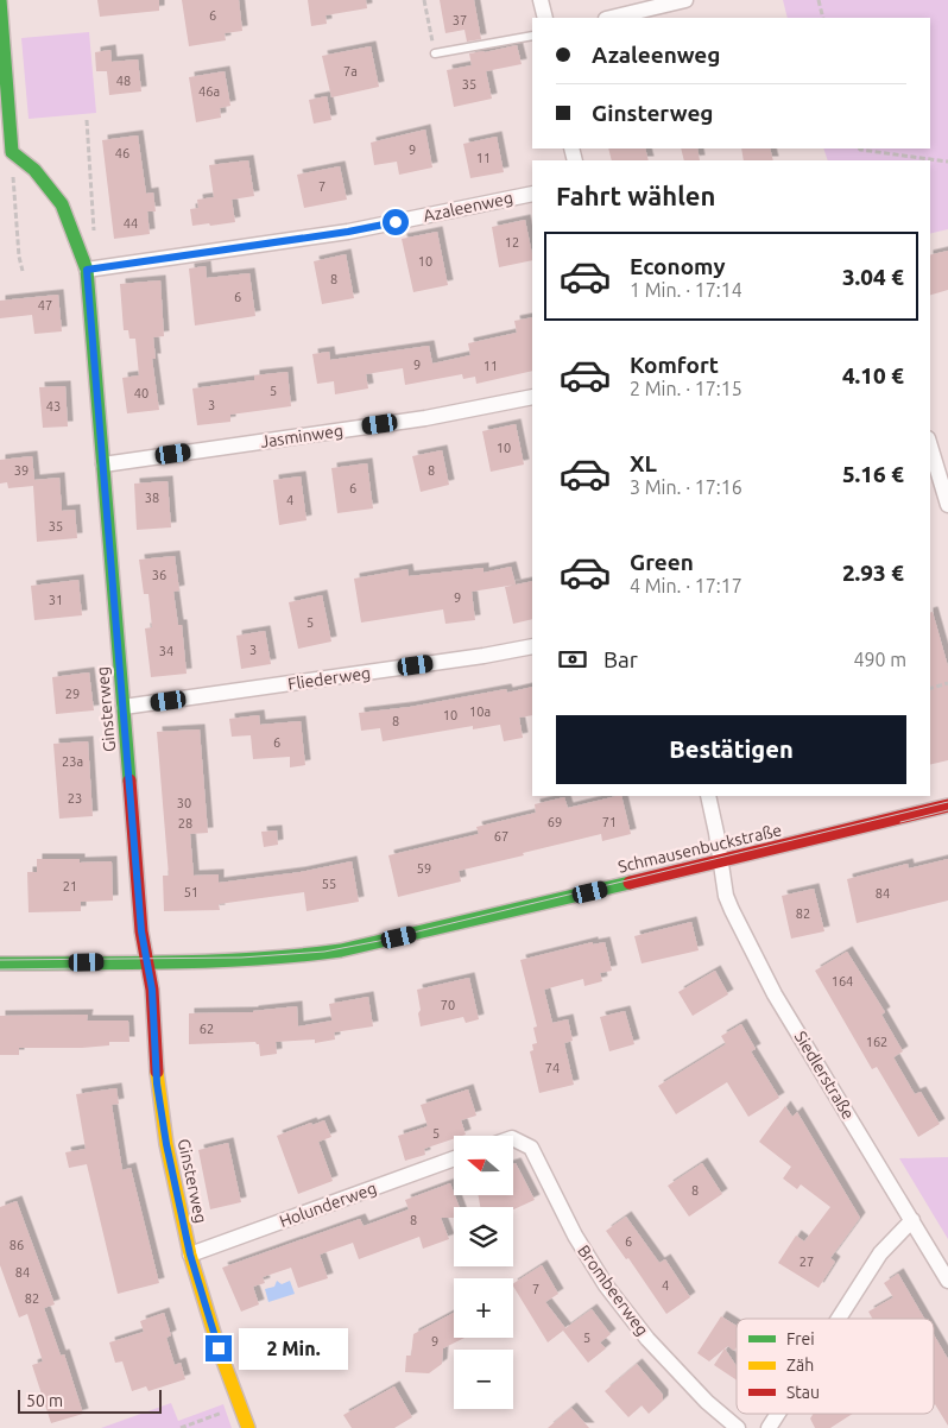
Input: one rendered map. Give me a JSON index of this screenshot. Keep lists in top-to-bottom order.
{
  "streets": {
    "street": [
      "Azaleenweg",
      "Jasminweg",
      "Fliederweg",
      "Ginsterweg",
      "Schmausenbuckstraße",
      "Siedlerstraße",
      "Holunderweg",
      "Brombeerweg"
    ]
  },
  "crossings": [
    ["Azaleenweg", "Ginsterweg"],
    ["Jasminweg", "Ginsterweg"],
    ["Fliederweg", "Ginsterweg"],
    ["Ginsterweg", "Schmausenbuckstraße"],
    ["Ginsterweg", "Holunderweg"],
    ["Schmausenbuckstraße", "Siedlerstraße"]
  ],
  "house_numbers": [
    "6",
    "37",
    "7a",
    "48",
    "35",
    "46a",
    "9",
    "46",
    "11",
    "7",
    "44",
    "12",
    "10",
    "8",
    "6",
    "47",
    "9",
    "11",
    "5",
    "40",
    "3",
    "43",
    "10",
    "39",
    "8",
    "6",
    "38",
    "4",
    "35",
    "36",
    "9",
    "31",
    "5",
    "3",
    "34",
    "29",
    "10a",
    "10",
    "8",
    "6",
    "23a",
    "23",
    "30",
    "69",
    "71",
    "28",
    "67",
    "59",
    "55",
    "21",
    "51",
    "84",
    "82",
    "164",
    "70",
    "62",
    "162",
    "74",
    "5",
    "8",
    "8",
    "6",
    "86",
    "27",
    "84",
    "4",
    "7",
    "82",
    "5",
    "9"
  ],
  "legend": ["Frei", "Zäh", "Stau"],
  "scale_bar": "50 m",
  "north": "left",
  "page": {
    "banner": ["Azaleenweg", "Ginsterweg"],
    "heading": "Fahrt wählen",
    "list": [
      {
        "name": "Economy",
        "note": "1 Min. · 17:14",
        "value": "3.04 €"
      },
      {
        "name": "Komfort",
        "note": "2 Min. · 17:15",
        "value": "4.10 €"
      },
      {
        "name": "XL",
        "note": "3 Min. · 17:16",
        "value": "5.16 €"
      },
      {
        "name": "Green",
        "note": "4 Min. · 17:17",
        "value": "2.93 €"
      }
    ],
    "pay": ["Bar", "490 m"],
    "buttons": "Bestätigen",
    "map_buttons": ["+", "−"],
    "bubble": "2 Min.",
    "scale": "50 m"
  }
}
